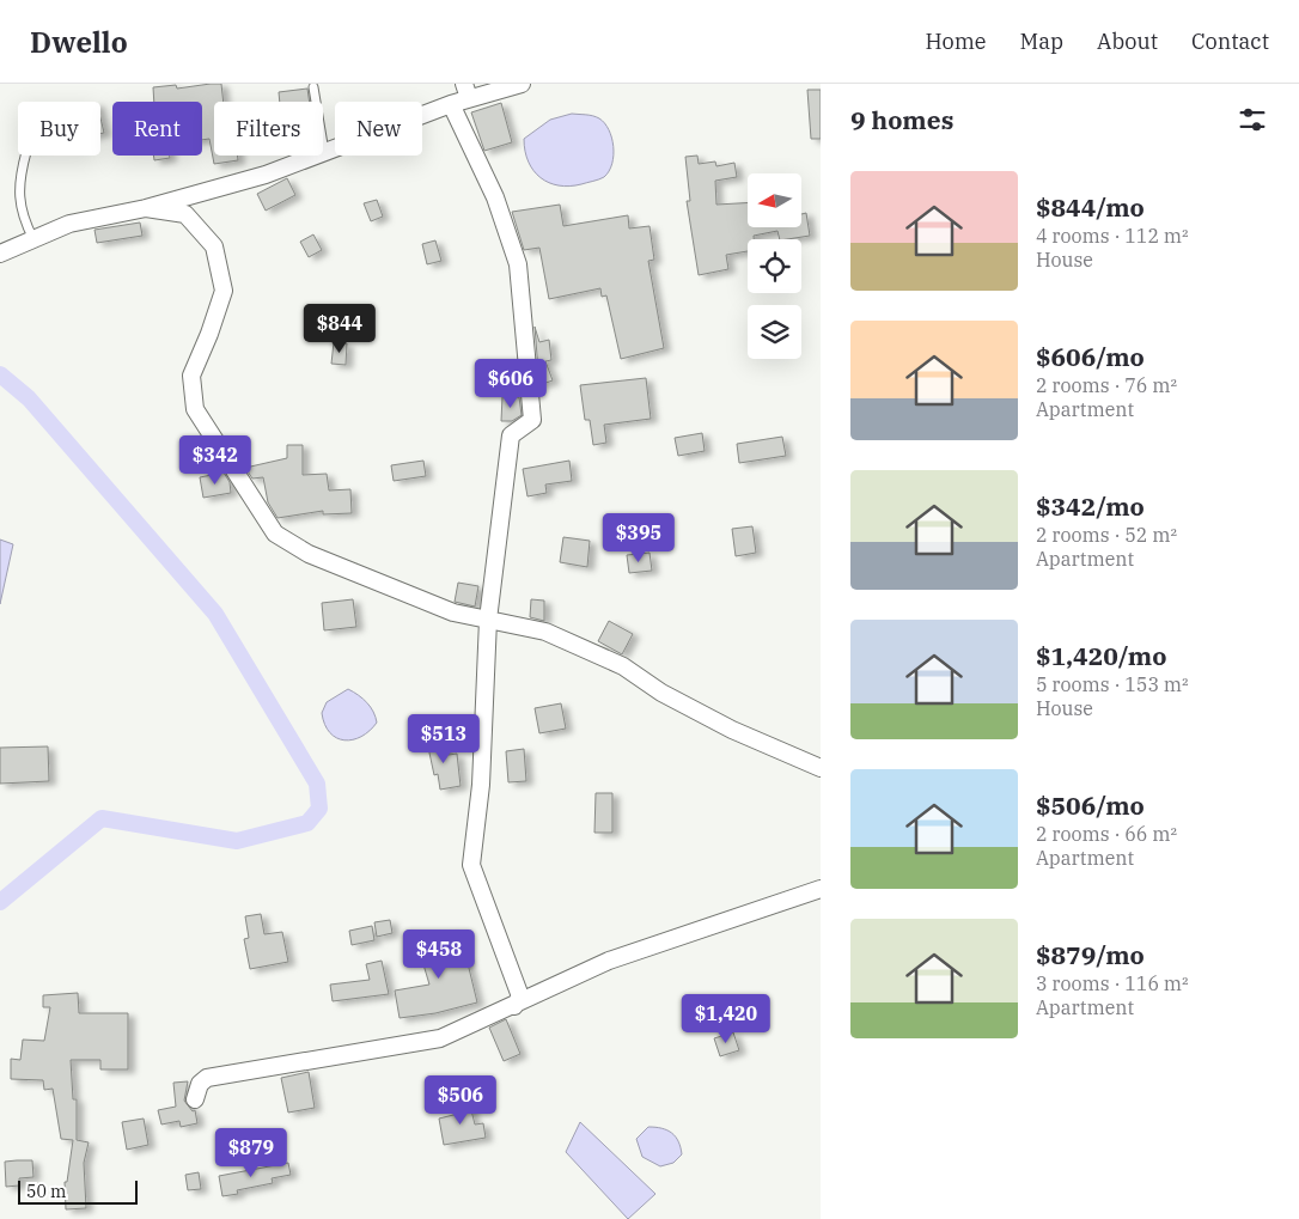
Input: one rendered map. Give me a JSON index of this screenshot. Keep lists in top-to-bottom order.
{
  "scale_bar": "50 m",
  "north": "left",
  "page": {
    "header": "Dwello",
    "nav": [
      "Home",
      "Map",
      "About",
      "Contact"
    ],
    "heading": "9 homes",
    "chip": [
      "Buy",
      "Rent",
      "Filters",
      "New"
    ],
    "list": [
      {
        "name": "$844/mo",
        "note": "4 rooms · 112 m² · House"
      },
      {
        "name": "$606/mo",
        "note": "2 rooms · 76 m² · Apartment"
      },
      {
        "name": "$342/mo",
        "note": "2 rooms · 52 m² · Apartment"
      },
      {
        "name": "$1,420/mo",
        "note": "5 rooms · 153 m² · House"
      },
      {
        "name": "$506/mo",
        "note": "2 rooms · 66 m² · Apartment"
      },
      {
        "name": "$879/mo",
        "note": "3 rooms · 116 m² · Apartment"
      }
    ],
    "price": [
      "$844",
      "$606",
      "$342",
      "$395",
      "$513",
      "$458",
      "$1,420",
      "$506",
      "$879"
    ],
    "scale": "50 m"
  }
}
